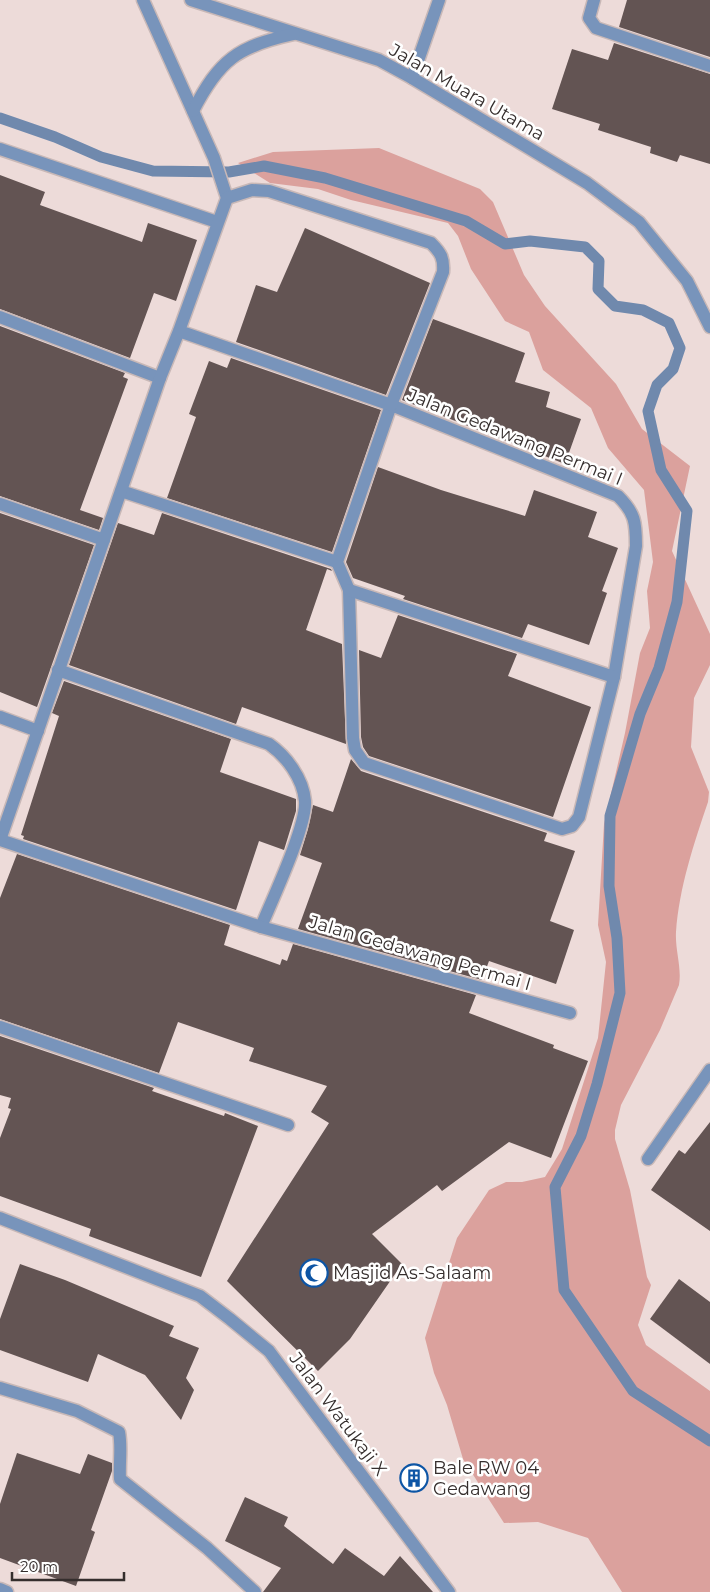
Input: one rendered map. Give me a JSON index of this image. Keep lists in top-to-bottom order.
{
  "streets": {
    "street": ["Jalan Muara Utama", "Jalan Gedawang Permai I", "Jalan Watukaji X"]
  },
  "places": {
    "mosque": ["Masjid As-Salaam"],
    "building": ["Bale RW 04 Gedawang"]
  },
  "scale_bar": "20 m"
}
